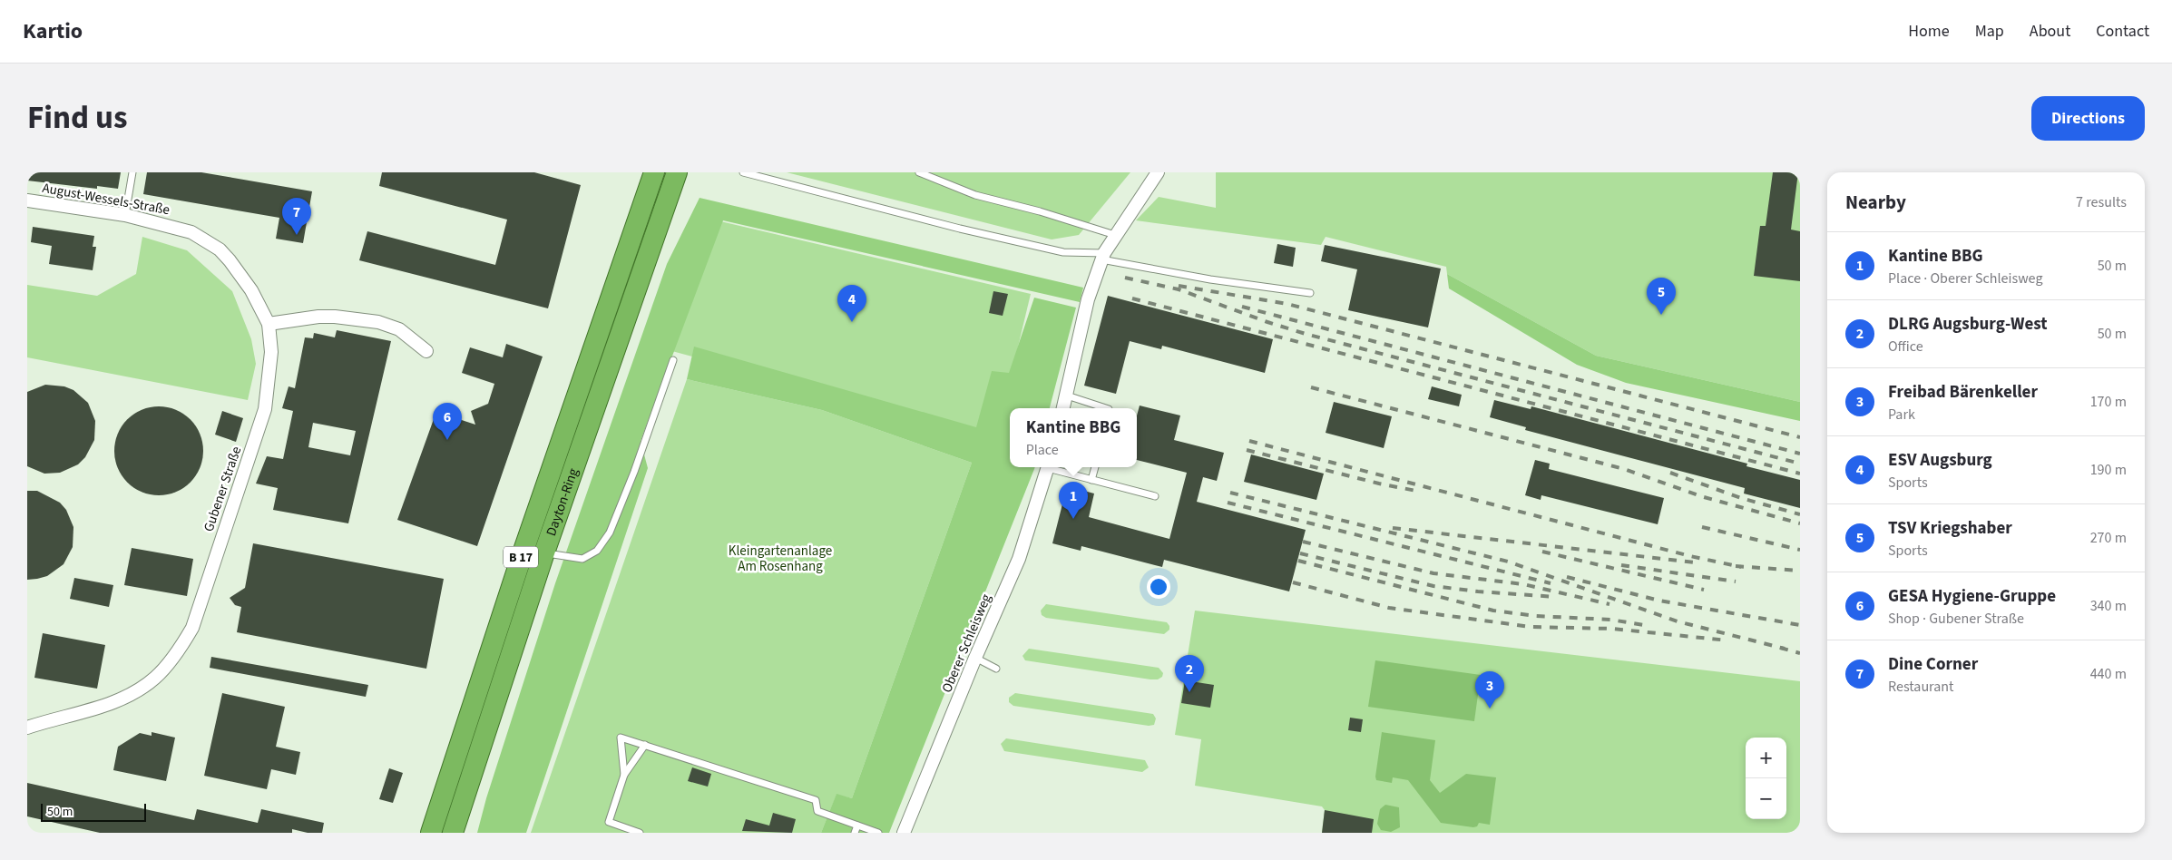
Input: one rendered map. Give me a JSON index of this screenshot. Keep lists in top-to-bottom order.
{
  "streets": {
    "highway": ["Dayton-Ring", "B 17"],
    "street": ["August-Wessels-Straße", "Gubener Straße", "Oberer Schleisweg"]
  },
  "crossings": [
    ["August-Wessels-Straße", "Gubener Straße"]
  ],
  "parks": ["Kleingartenanlage Am Rosenhang"],
  "scale_bar": "50 m",
  "page": {
    "header": "Kartio",
    "nav": [
      "Home",
      "Map",
      "About",
      "Contact"
    ],
    "title": "Find us",
    "buttons": "Directions",
    "heading": ["Nearby", "7 results"],
    "pins": [
      "7",
      "5",
      "4",
      "6",
      "1",
      "2",
      "3"
    ],
    "list": [
      {
        "mark": "1",
        "name": "Kantine BBG",
        "note": "Place · Oberer Schleisweg",
        "value": "50 m"
      },
      {
        "mark": "2",
        "name": "DLRG Augsburg-West",
        "note": "Office",
        "value": "50 m"
      },
      {
        "mark": "3",
        "name": "Freibad Bärenkeller",
        "note": "Park",
        "value": "170 m"
      },
      {
        "mark": "4",
        "name": "ESV Augsburg",
        "note": "Sports",
        "value": "190 m"
      },
      {
        "mark": "5",
        "name": "TSV Kriegshaber",
        "note": "Sports",
        "value": "270 m"
      },
      {
        "mark": "6",
        "name": "GESA Hygiene-Gruppe",
        "note": "Shop · Gubener Straße",
        "value": "340 m"
      },
      {
        "mark": "7",
        "name": "Dine Corner",
        "note": "Restaurant",
        "value": "440 m"
      }
    ],
    "popup": ["Kantine BBG", "Place"],
    "map_buttons": ["+", "−"],
    "scale": "50 m"
  }
}
